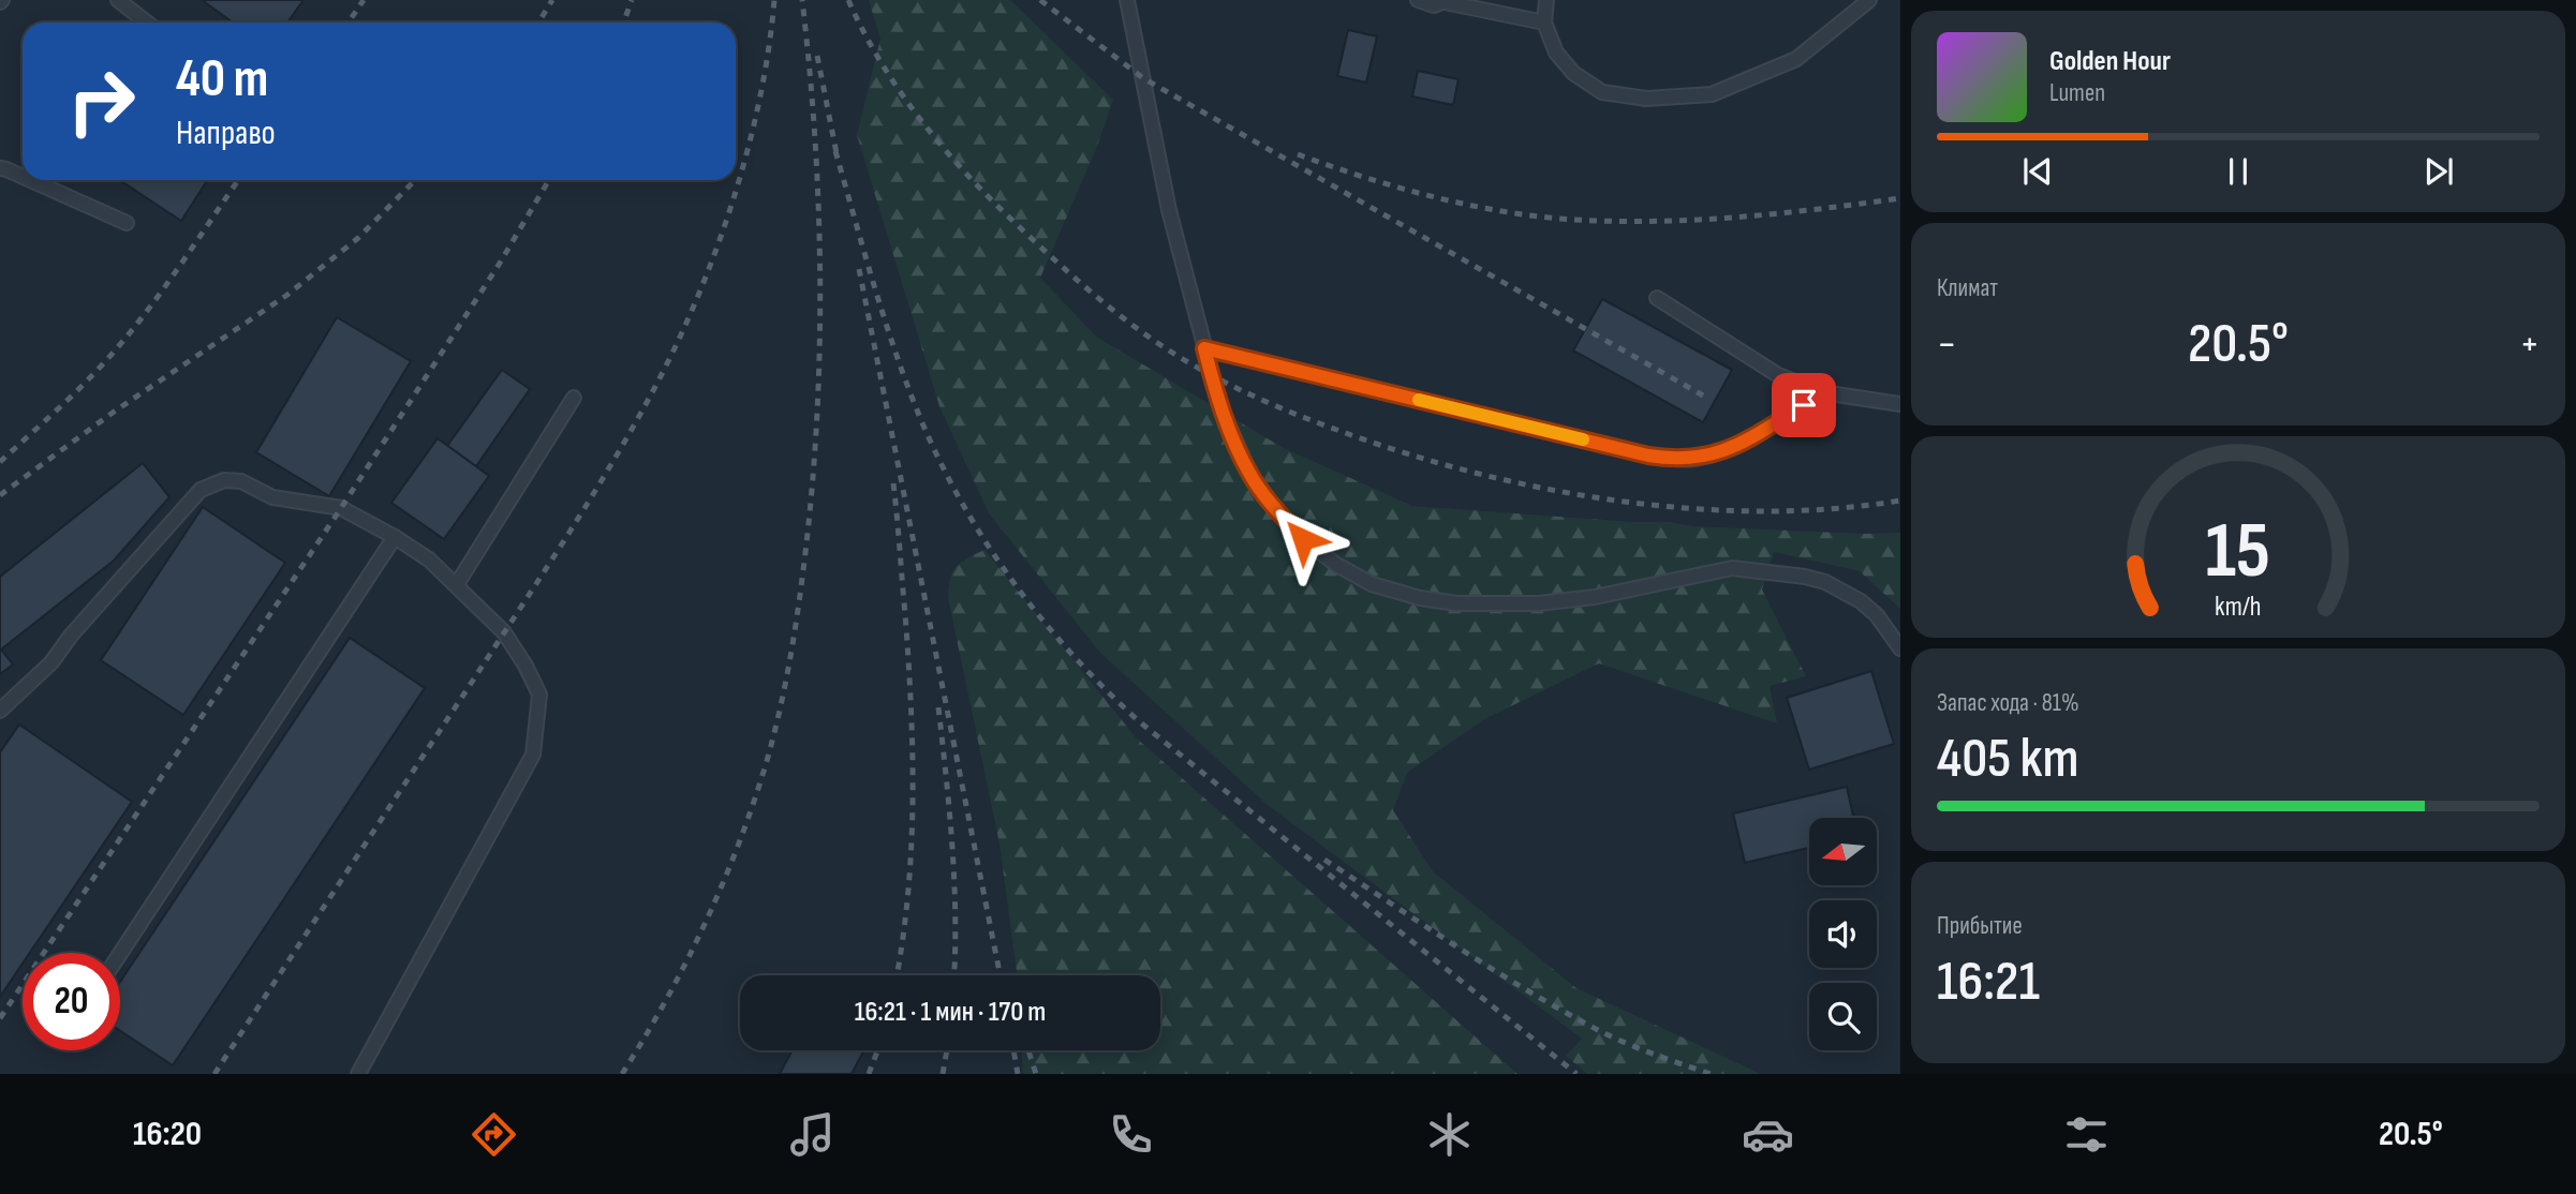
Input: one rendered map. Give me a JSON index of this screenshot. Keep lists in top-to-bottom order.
{
  "north": "left",
  "page": {
    "turn": ["40 m", "Направо"],
    "song": ["Golden Hour", "Lumen"],
    "tile": [
      "Климат",
      ["Запас хода · 81%", "405 km"],
      ["Прибытие", "16:21"]
    ],
    "heat": ["−", "20.5°", "+"],
    "limit": "20",
    "trip": "16:21 · 1 мин · 170 m",
    "tabs": ["16:20", "20.5°"],
    "gauge": ["15", "km/h"]
  }
}
